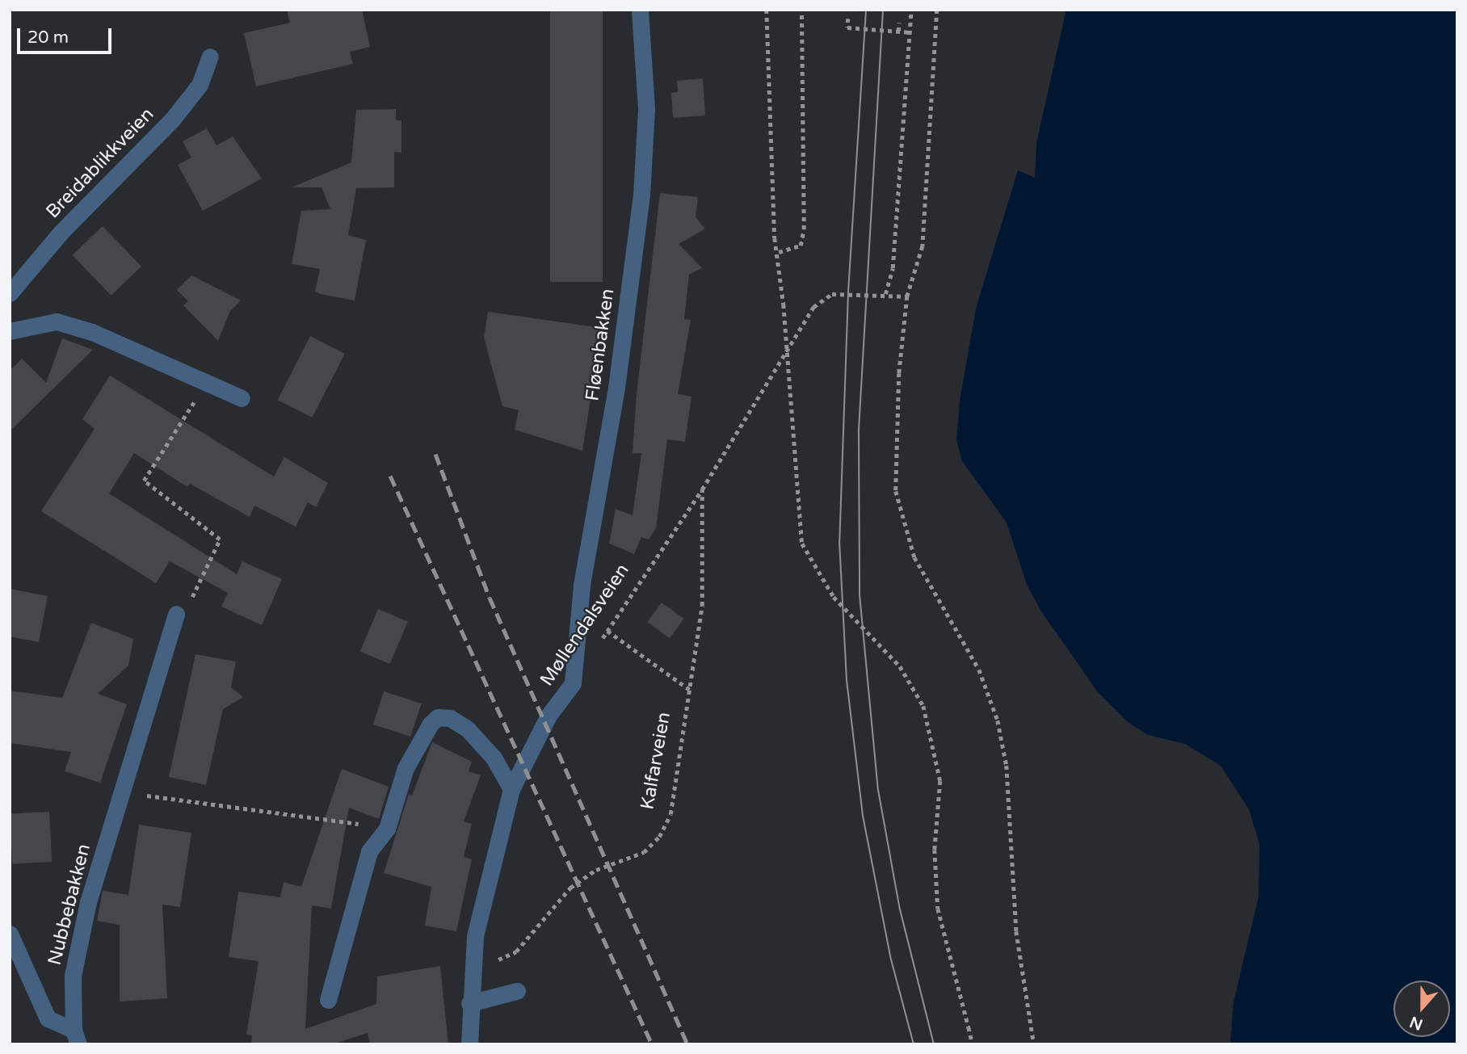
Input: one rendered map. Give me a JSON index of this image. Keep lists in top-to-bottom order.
{
  "streets": {
    "street": [
      "Breidablikkveien",
      "Fløenbakken",
      "Møllendalsveien",
      "Nubbebakken"
    ],
    "path": ["Kalfarveien"]
  },
  "crossings": [
    ["Fløenbakken", "Møllendalsveien"],
    ["Møllendalsveien", "Kalfarveien"]
  ],
  "scale_bar": "20 m",
  "north": "bottom"
}
